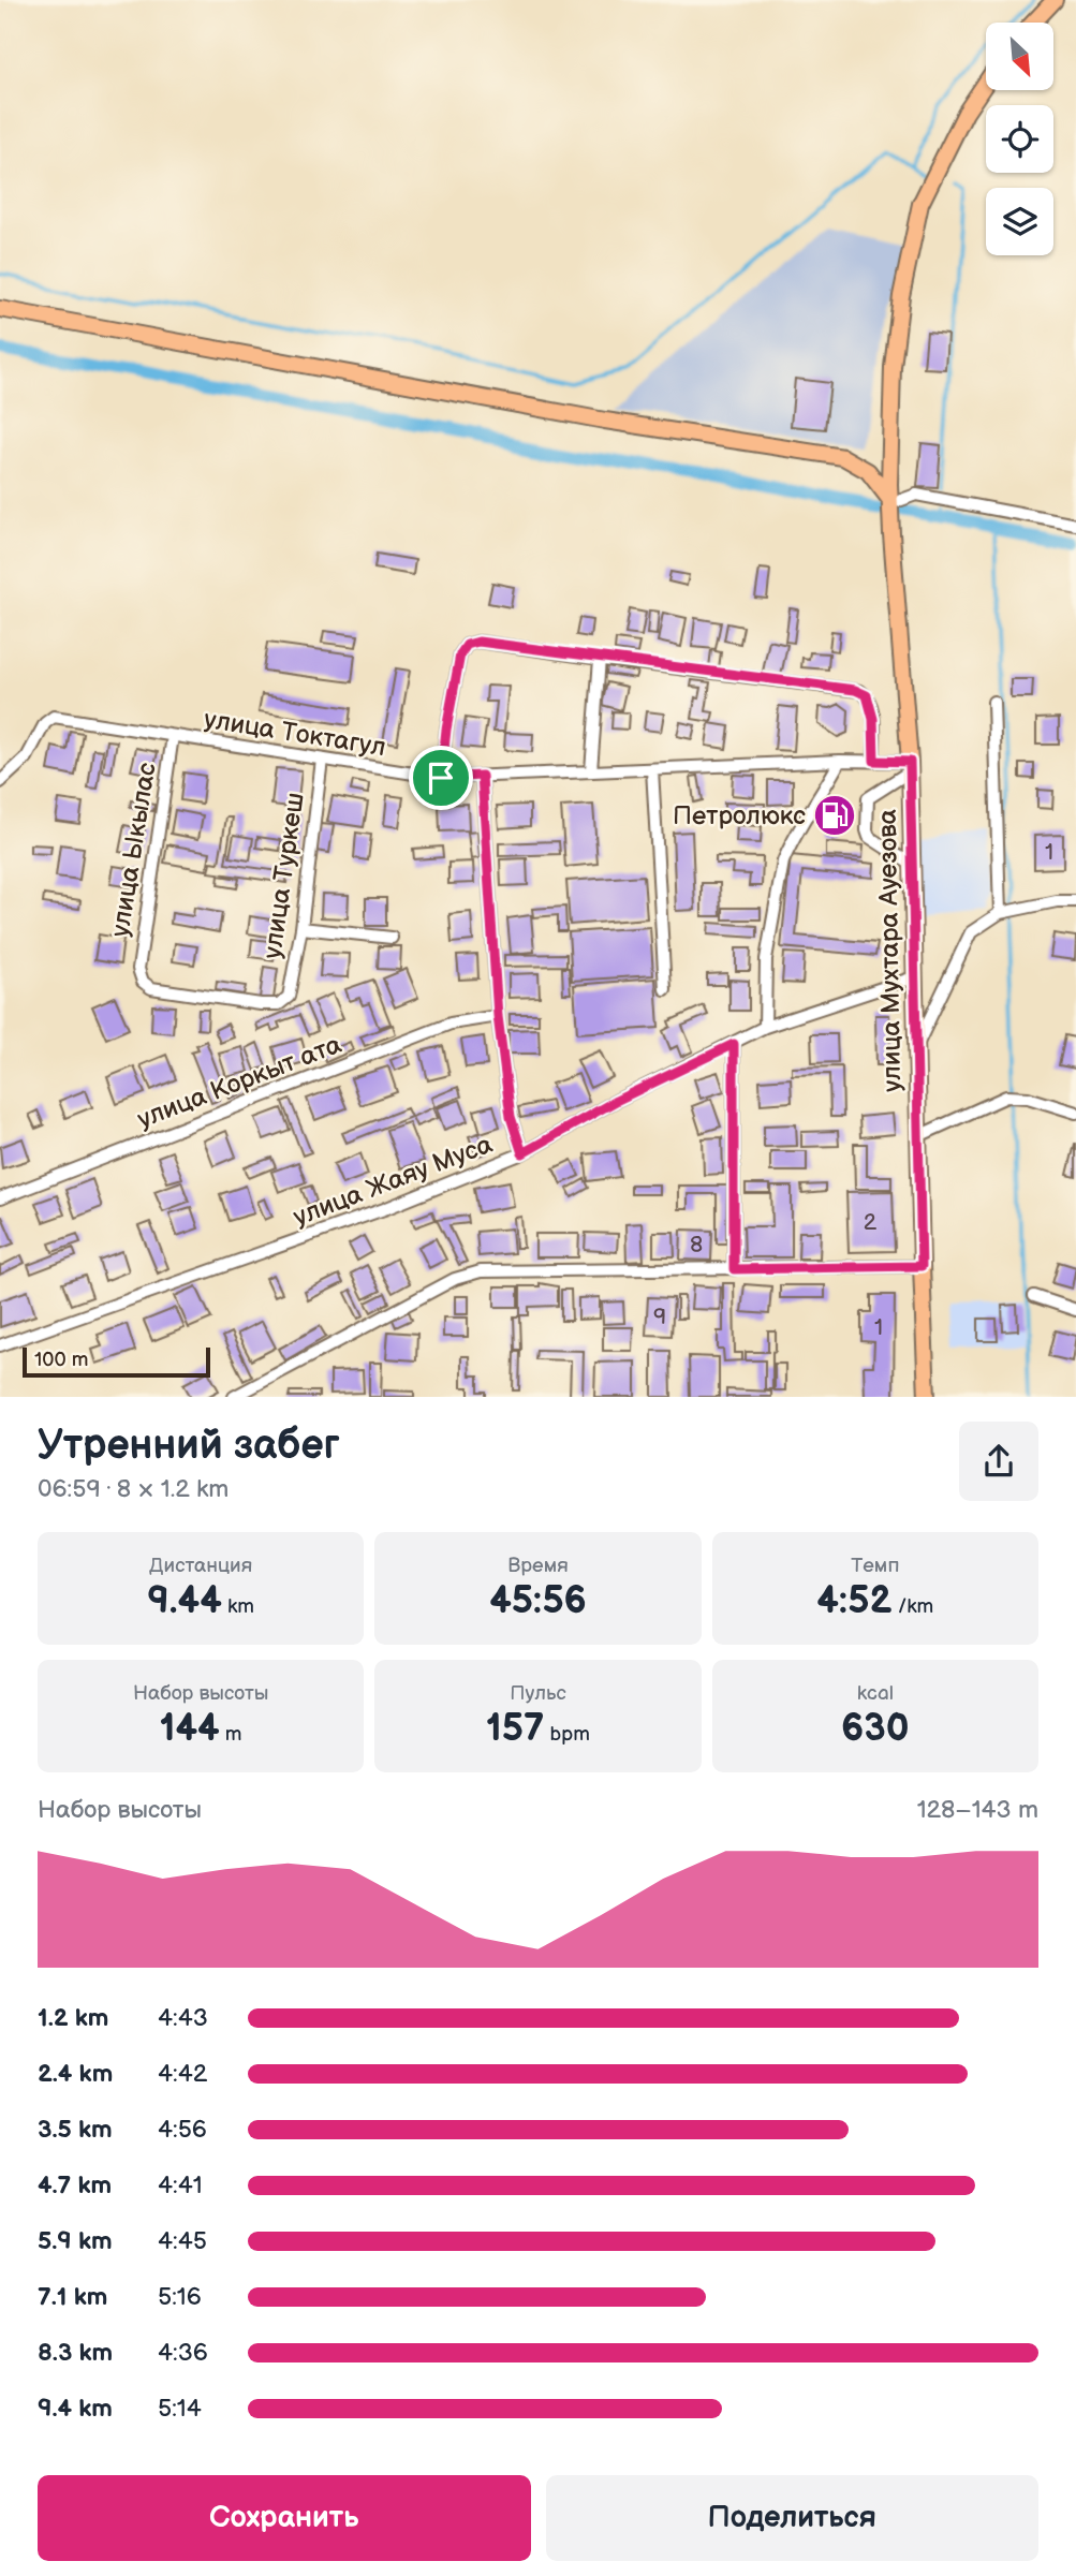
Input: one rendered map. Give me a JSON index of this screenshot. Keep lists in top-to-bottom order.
{
  "streets": {
    "main road": ["улица Мухтара Ауезова"],
    "street": [
      "улица Токтагул",
      "улица Ыкылас",
      "улица Туркеш",
      "улица Коркыт ата",
      "улица Жаяу Муса"
    ]
  },
  "crossings": [
    ["улица Токтагул", "улица Ыкылас"],
    ["улица Токтагул", "улица Туркеш"],
    ["улица Токтагул", "улица Мухтара Ауезова"],
    ["улица Ыкылас", "улица Туркеш"],
    ["улица Мухтара Ауезова", "улица Жаяу Муса"]
  ],
  "places": {
    "fuel station": ["Петролюкс"]
  },
  "house_numbers": [
    "1",
    "2",
    "8",
    "9",
    "1"
  ],
  "scale_bar": "100 m",
  "north": "bottom right",
  "page": {
    "scale": "100 m",
    "heading": ["Утренний забег", "06:59 · 8 × 1.2 km"],
    "stats": [
      ["Дистанция", "9.44 km"],
      ["Время", "45:56"],
      ["Темп", "4:52 /km"],
      ["Набор высоты", "144 m"],
      ["Пульс", "157 bpm"],
      ["kcal", "630"]
    ],
    "chart": ["Набор высоты", "128–143 m"],
    "list": [
      {
        "name": "1.2 km",
        "note": "4:43"
      },
      {
        "name": "2.4 km",
        "note": "4:42"
      },
      {
        "name": "3.5 km",
        "note": "4:56"
      },
      {
        "name": "4.7 km",
        "note": "4:41"
      },
      {
        "name": "5.9 km",
        "note": "4:45"
      },
      {
        "name": "7.1 km",
        "note": "5:16"
      },
      {
        "name": "8.3 km",
        "note": "4:36"
      },
      {
        "name": "9.4 km",
        "note": "5:14"
      }
    ],
    "buttons": ["Сохранить", "Поделиться"]
  }
}
